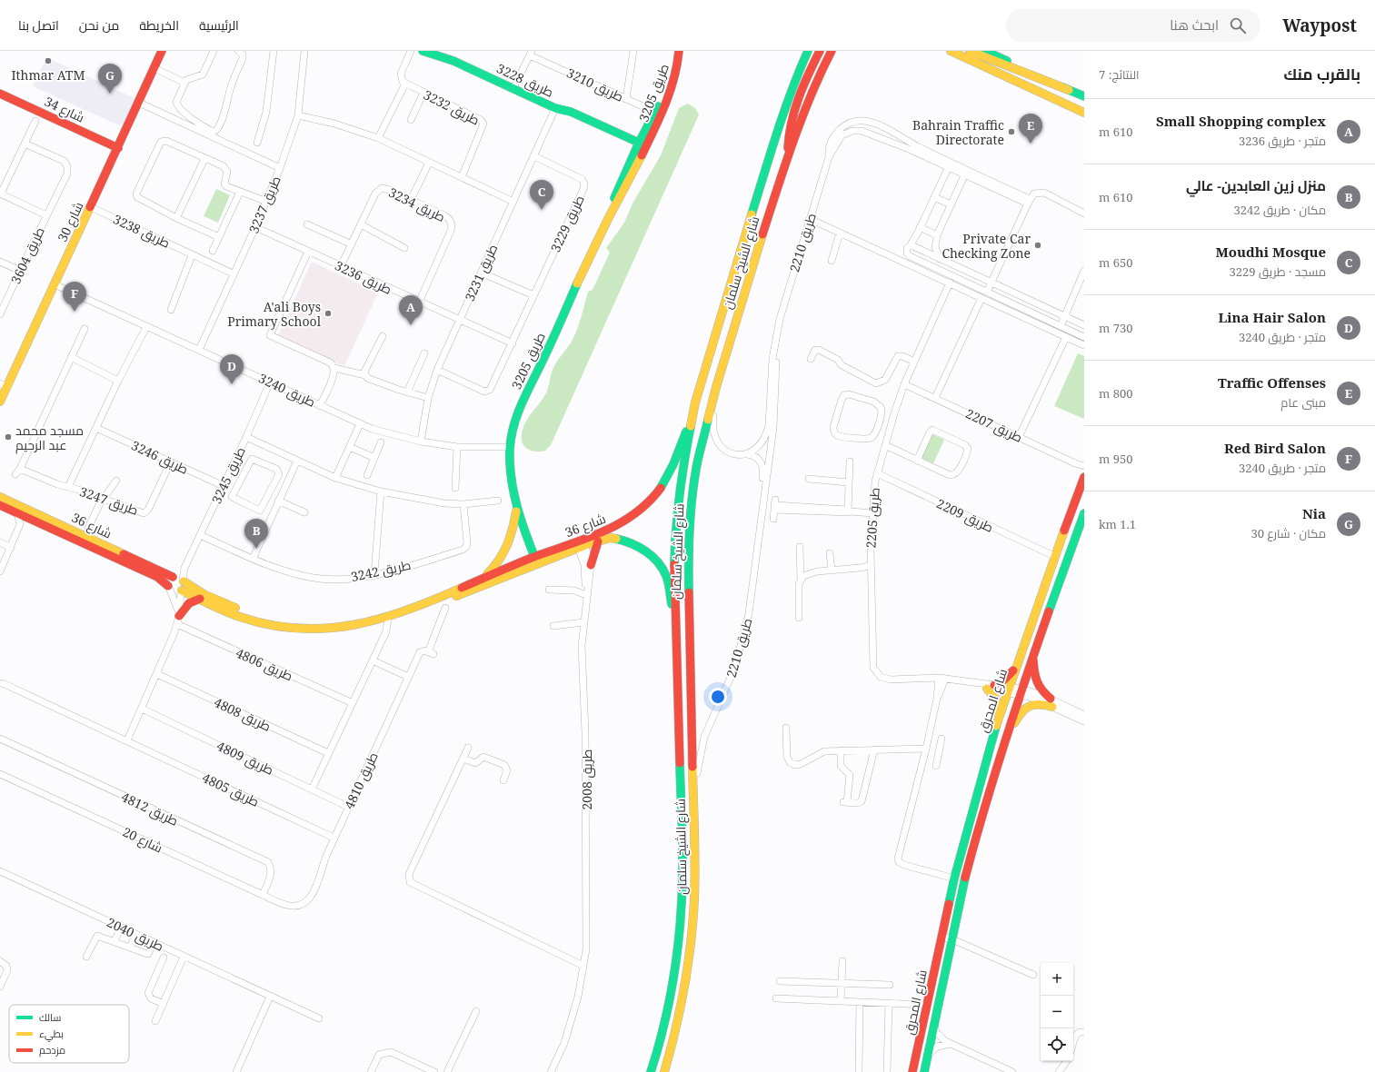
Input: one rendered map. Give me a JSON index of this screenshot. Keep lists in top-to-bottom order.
{
  "streets": {
    "main road": [
      "طريق 3228",
      "طريق 3205",
      "شارع 34",
      "شارع 30",
      "شارع الشيخ سلمان",
      "شارع 36",
      "شارع المحرق"
    ],
    "street": [
      "طريق 3210",
      "طريق 3232",
      "طريق 3237",
      "طريق 3234",
      "طريق 3229",
      "طريق 3238",
      "طريق 2210",
      "طريق 3604",
      "طريق 3231",
      "طريق 3236",
      "طريق 3240",
      "طريق 2207",
      "طريق 3246",
      "طريق 3245",
      "طريق 3247",
      "طريق 2209",
      "طريق 2205",
      "طريق 3242",
      "طريق 4806",
      "طريق 4808",
      "طريق 4809",
      "طريق 2008",
      "طريق 4810",
      "طريق 4805",
      "طريق 4812",
      "شارع 20",
      "طريق 2040"
    ]
  },
  "crossings": [
    ["طريق 3228", "طريق 3210"],
    ["طريق 3228", "طريق 3205"],
    ["طريق 3228", "طريق 3231"],
    ["طريق 3210", "طريق 3205"],
    ["طريق 3205", "طريق 3240"],
    ["طريق 3205", "شارع 36"],
    ["شارع 34", "شارع 30"],
    ["طريق 3237", "طريق 3238"],
    ["طريق 3237", "طريق 3236"],
    ["طريق 3237", "طريق 3240"],
    ["طريق 3234", "طريق 3236"],
    ["شارع 30", "طريق 3238"],
    ["شارع 30", "طريق 3240"],
    ["طريق 3229", "طريق 3231"],
    ["طريق 3229", "طريق 3236"],
    ["طريق 2210", "شارع الشيخ سلمان"],
    ["شارع الشيخ سلمان", "شارع 36"],
    ["طريق 3231", "طريق 3236"],
    ["طريق 3231", "طريق 3240"],
    ["طريق 3240", "طريق 3245"],
    ["طريق 2207", "طريق 2205"],
    ["طريق 3246", "طريق 3245"],
    ["طريق 3246", "طريق 3247"],
    ["طريق 3245", "شارع 36"],
    ["طريق 3245", "طريق 3242"],
    ["طريق 2209", "طريق 2205"],
    ["طريق 2209", "شارع المحرق"],
    ["طريق 2205", "شارع المحرق"],
    ["شارع 36", "طريق 2008"],
    ["طريق 4809", "طريق 4810"],
    ["طريق 4810", "طريق 4805"],
    ["طريق 4810", "شارع 20"],
    ["طريق 4812", "شارع 20"]
  ],
  "places": [
    "Ithmar ATM",
    "Bahrain Traffic Directorate",
    "Private Car Checking Zone",
    "A'ali Boys Primary School",
    "مسجد محمد عبد الرحيم"
  ],
  "legend": ["سالك", "بطيء", "مزدحم"],
  "page": {
    "header": "Waypost",
    "search": "ابحث هنا",
    "nav": [
      "الرئيسية",
      "الخريطة",
      "من نحن",
      "اتصل بنا"
    ],
    "heading": ["بالقرب منك", "النتائج: 7"],
    "pins": [
      "G",
      "E",
      "C",
      "F",
      "A",
      "D",
      "B"
    ],
    "list": [
      {
        "mark": "A",
        "name": "Small Shopping complex",
        "note": "متجر · طريق 3236",
        "value": "610 m"
      },
      {
        "mark": "B",
        "name": "منزل زين العابدين- عالي",
        "note": "مكان · طريق 3242",
        "value": "610 m"
      },
      {
        "mark": "C",
        "name": "Moudhi Mosque",
        "note": "مسجد · طريق 3229",
        "value": "650 m"
      },
      {
        "mark": "D",
        "name": "Lina Hair Salon",
        "note": "متجر · طريق 3240",
        "value": "730 m"
      },
      {
        "mark": "E",
        "name": "Traffic Offenses",
        "note": "مبنى عام",
        "value": "800 m"
      },
      {
        "mark": "F",
        "name": "Red Bird Salon",
        "note": "متجر · طريق 3240",
        "value": "950 m"
      },
      {
        "mark": "G",
        "name": "Nia",
        "note": "مكان · شارع 30",
        "value": "1.1 km"
      }
    ],
    "map_buttons": ["+", "−"]
  }
}
